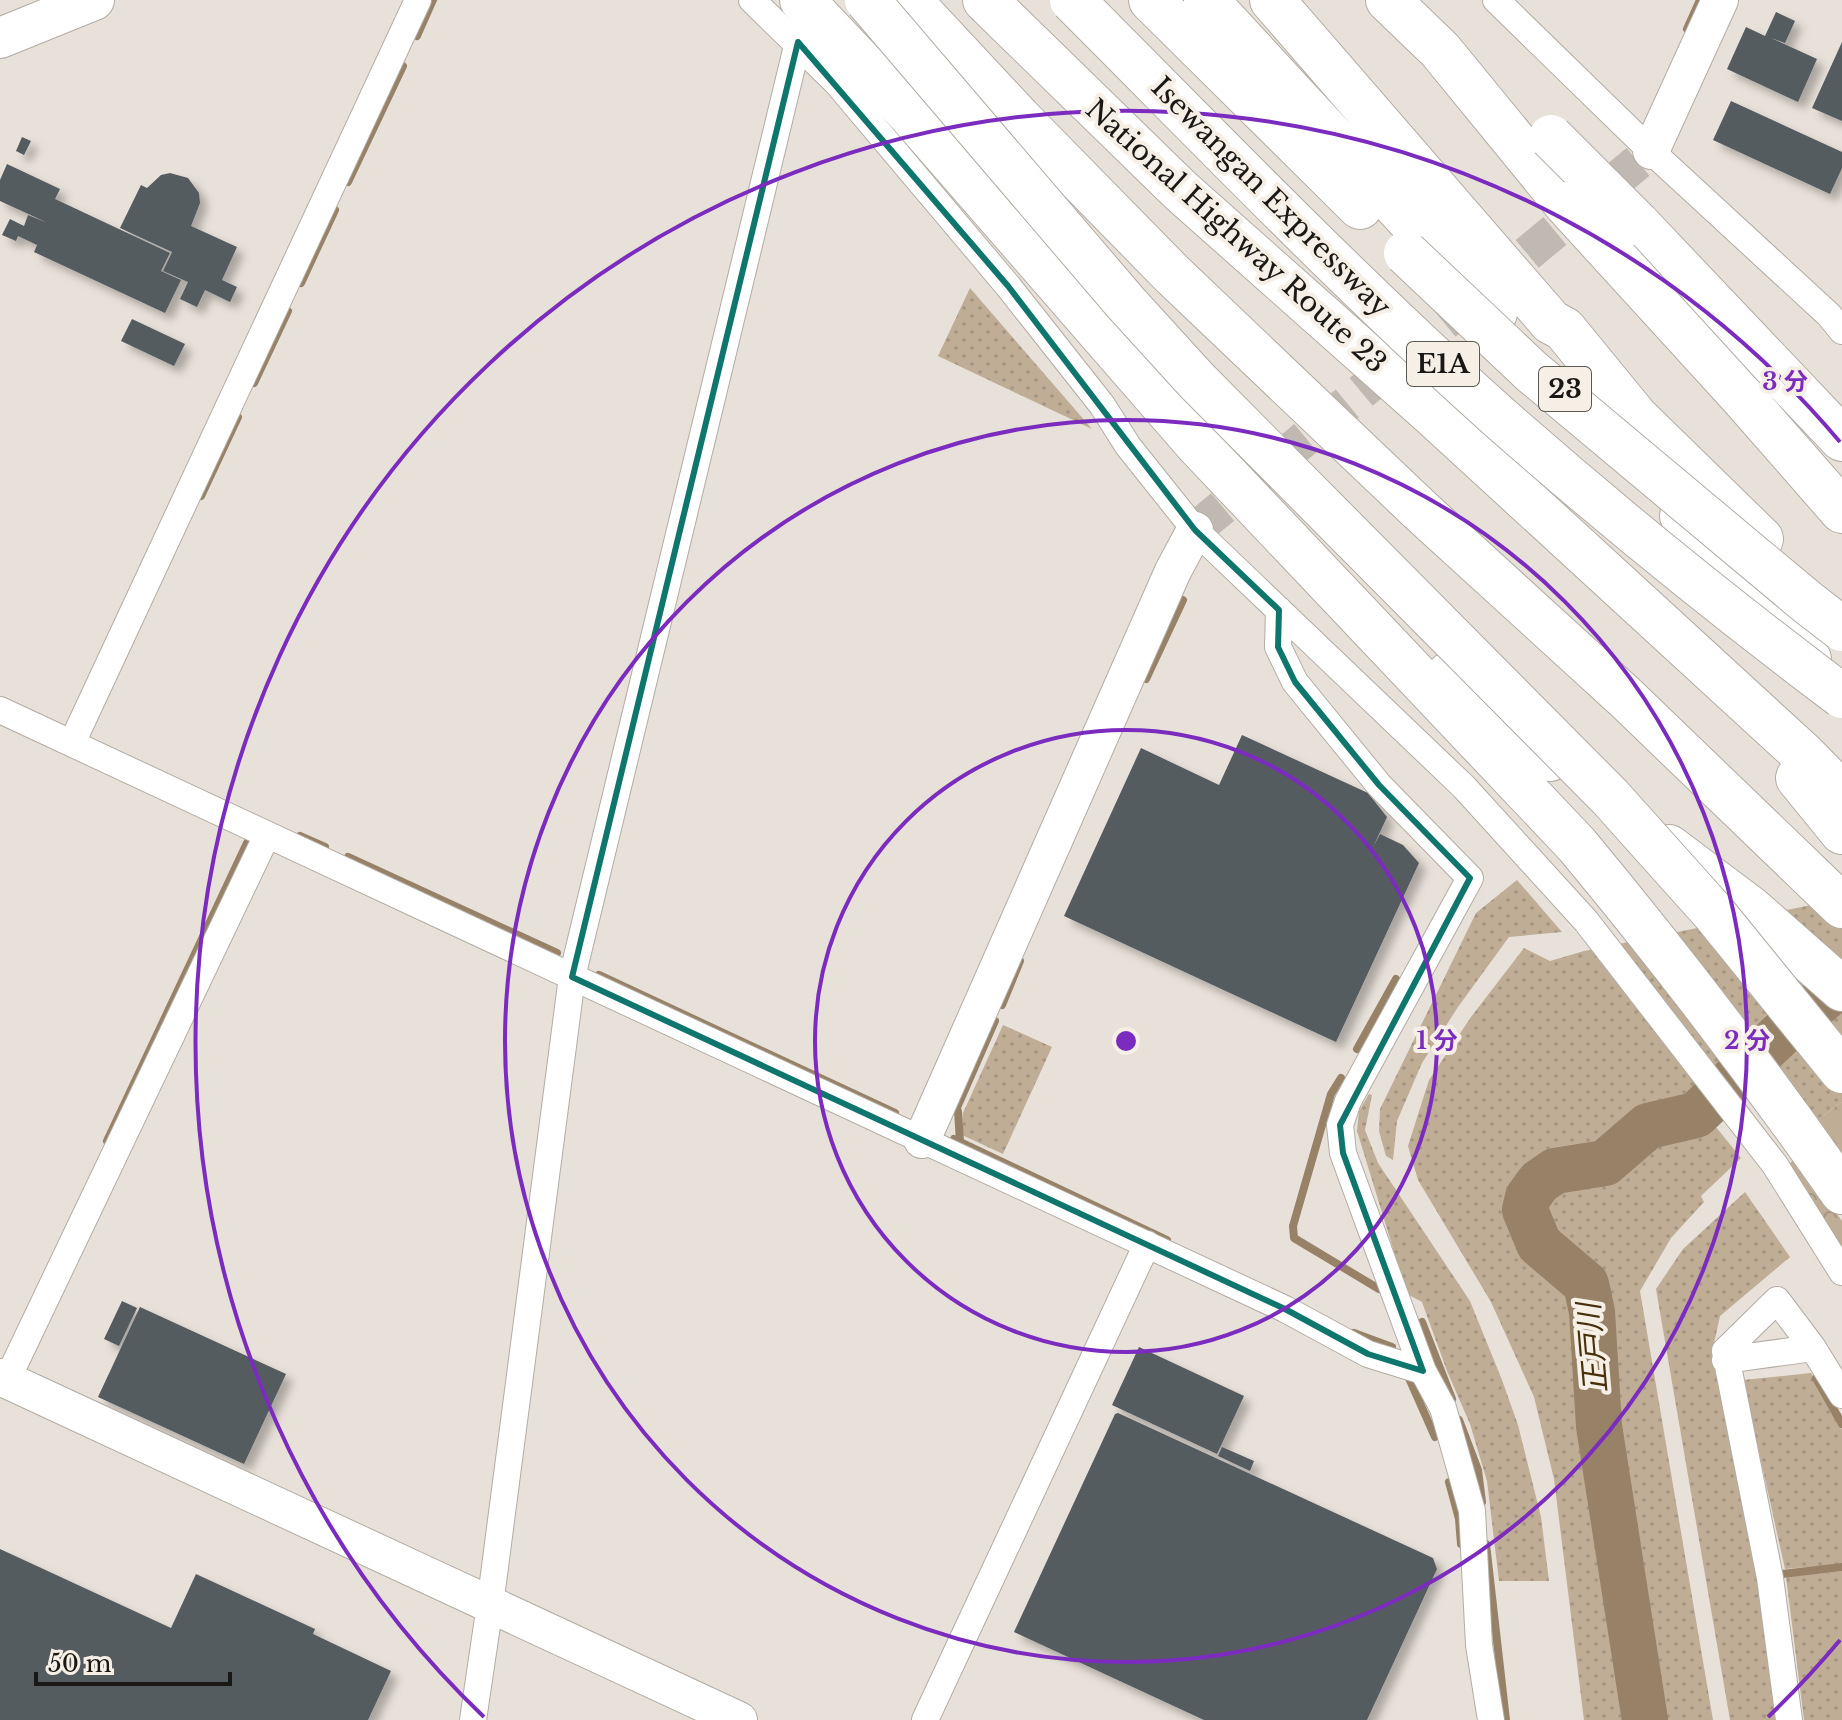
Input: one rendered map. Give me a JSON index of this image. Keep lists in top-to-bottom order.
{
  "streets": {
    "highway": [
      "Isewangan Expressway",
      "National Highway Route 23",
      "E1A",
      "23"
    ]
  },
  "crossings": [
    ["Isewangan Expressway", "23"]
  ],
  "water": ["正戸川"],
  "scale_bar": "50 m",
  "rings": ["3 分", "1 分", "2 分"]
}
